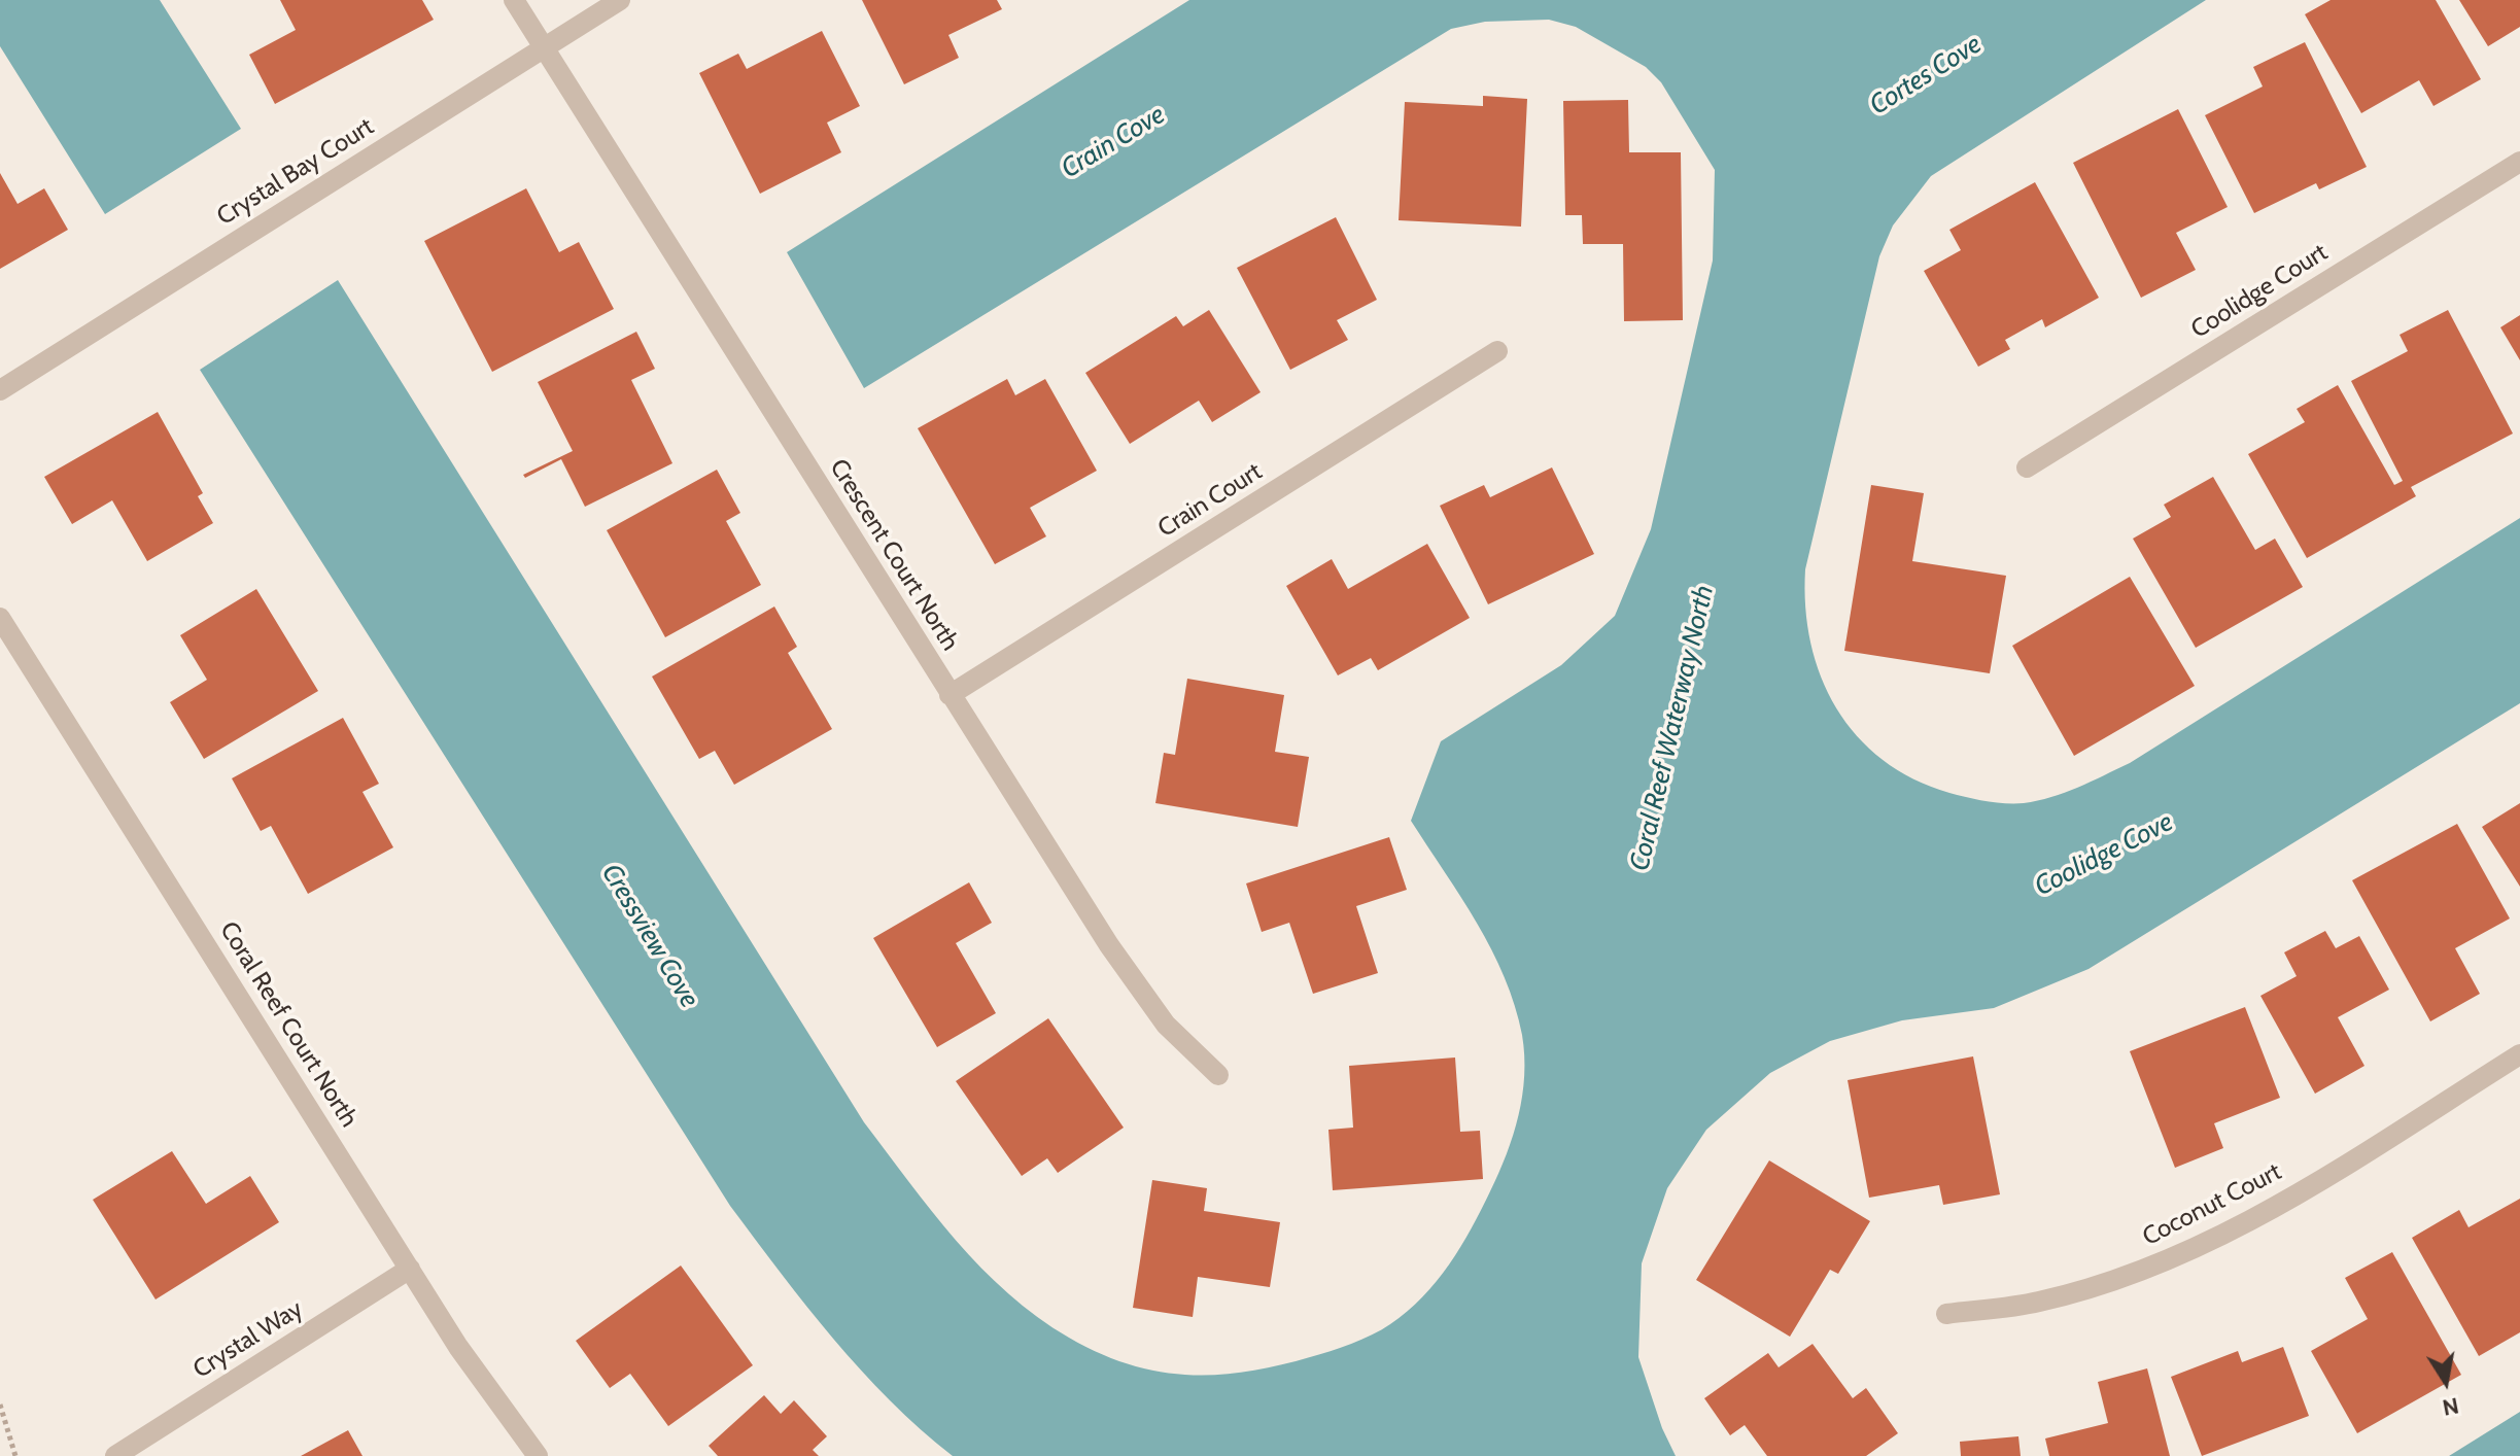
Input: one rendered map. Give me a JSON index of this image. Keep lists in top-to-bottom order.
{
  "streets": {
    "street": [
      "Crystal Bay Court",
      "Coolidge Court",
      "Crain Court",
      "Crescent Court North",
      "Coral Reef Court North",
      "Coconut Court",
      "Crystal Way"
    ]
  },
  "crossings": [
    ["Crystal Bay Court", "Crescent Court North"],
    ["Crain Court", "Crescent Court North"],
    ["Coral Reef Court North", "Crystal Way"]
  ],
  "water": [
    "Cortes Cove",
    "Crain Cove",
    "Coral Reef Waterway North",
    "Coolidge Cove",
    "Cressview Cove"
  ],
  "north": "bottom"
}
